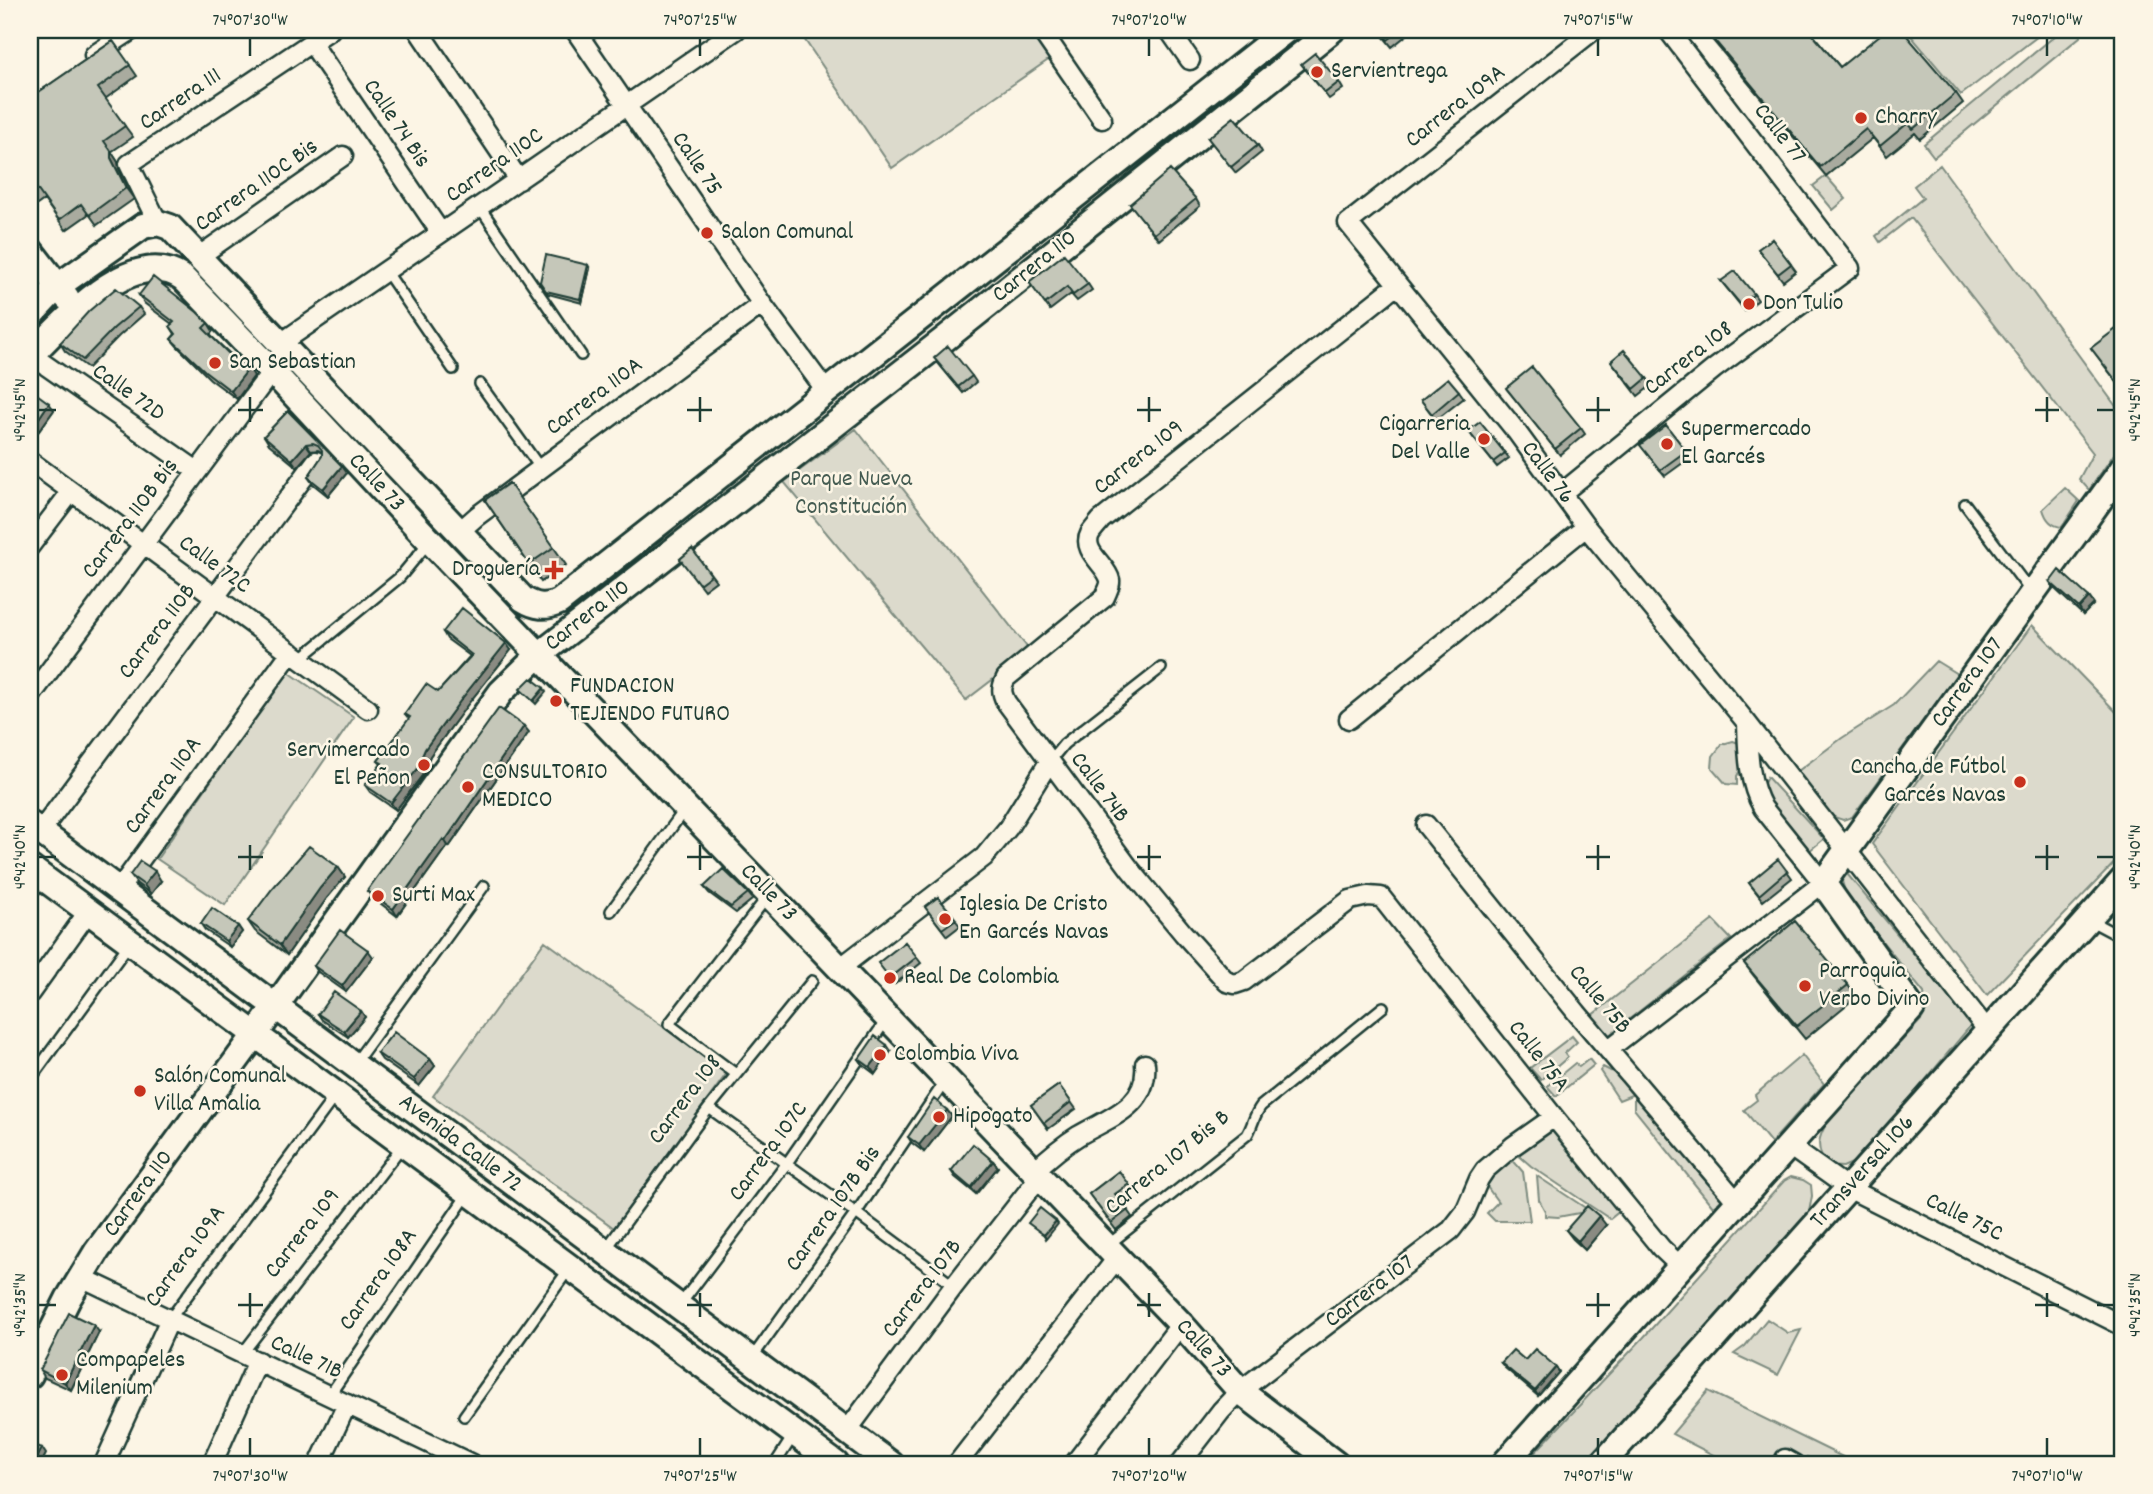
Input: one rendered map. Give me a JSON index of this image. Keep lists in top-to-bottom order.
{
  "streets": {
    "main road": [
      "Carrera 110",
      "Calle 73",
      "Carrera 107",
      "Avenida Calle 72",
      "Transversal 106"
    ],
    "street": [
      "Carrera 111",
      "Carrera 109A",
      "Calle 74 Bis",
      "Calle 77",
      "Calle 75",
      "Carrera 110C",
      "Carrera 110C Bis",
      "Carrera 108",
      "Calle 72D",
      "Carrera 110A",
      "Carrera 109",
      "Calle 76",
      "Carrera 110B Bis",
      "Calle 72C",
      "Carrera 110B",
      "Calle 74B",
      "Calle 75B",
      "Calle 75A",
      "Carrera 107 Bis B",
      "Calle 75C",
      "Carrera 107B",
      "Calle 71B"
    ],
    "lane": ["Carrera 107C", "Carrera 107B Bis", "Carrera 108A"]
  },
  "crossings": [
    ["Carrera 111", "Calle 74 Bis"],
    ["Carrera 111", "Calle 73"],
    ["Carrera 109A", "Calle 76"],
    ["Carrera 109A", "Avenida Calle 72"],
    ["Carrera 109A", "Calle 71B"],
    ["Calle 74 Bis", "Carrera 110C"],
    ["Calle 77", "Carrera 108"],
    ["Calle 75", "Carrera 110C"],
    ["Calle 75", "Carrera 110"],
    ["Calle 75", "Carrera 110A"],
    ["Carrera 110C", "Calle 73"],
    ["Carrera 110C Bis", "Calle 73"],
    ["Carrera 110", "Calle 73"],
    ["Carrera 110", "Avenida Calle 72"],
    ["Carrera 110", "Calle 71B"],
    ["Carrera 108", "Calle 76"],
    ["Carrera 108", "Avenida Calle 72"],
    ["Calle 72D", "Carrera 110B Bis"],
    ["Carrera 110A", "Calle 73"],
    ["Carrera 110A", "Calle 72C"],
    ["Carrera 109", "Calle 76"],
    ["Carrera 109", "Calle 74B"],
    ["Carrera 109", "Avenida Calle 72"],
    ["Carrera 109", "Calle 71B"],
    ["Calle 76", "Carrera 107"],
    ["Calle 76", "Transversal 106"],
    ["Calle 73", "Carrera 110B Bis"],
    ["Calle 73", "Carrera 107"],
    ["Calle 73", "Carrera 107C"],
    ["Calle 73", "Carrera 107 Bis B"],
    ["Calle 73", "Carrera 107B Bis"],
    ["Calle 73", "Carrera 107B"],
    ["Carrera 110B Bis", "Calle 72C"],
    ["Calle 72C", "Carrera 110B"],
    ["Carrera 110B", "Avenida Calle 72"],
    ["Carrera 107", "Calle 75B"],
    ["Carrera 107", "Calle 75A"],
    ["Calle 74B", "Calle 75A"],
    ["Avenida Calle 72", "Carrera 107C"],
    ["Avenida Calle 72", "Carrera 107B Bis"],
    ["Avenida Calle 72", "Carrera 108A"],
    ["Avenida Calle 72", "Carrera 107B"],
    ["Transversal 106", "Calle 75C"],
    ["Carrera 108A", "Calle 71B"]
  ],
  "parks": ["Parque Nueva Constitución"],
  "places": {
    "other": [
      "Servientrega",
      "Charry",
      "Salon Comunal",
      "Don Tulio",
      "San Sebastian",
      "Cigarreria Del Valle",
      "Supermercado El Garcés",
      "FUNDACION TEJIENDO FUTURO",
      "Servimercado El Peñon",
      "Cancha de Fútbol Garcés Navas",
      "CONSULTORIO MEDICO",
      "Surti Max",
      "Iglesia De Cristo En Garcés Navas",
      "Real De Colombia",
      "Parroquia Verbo Divino",
      "Colombia Viva",
      "Salón Comunal Villa Amalia",
      "Hipogato",
      "Compapeles Milenium"
    ],
    "health": ["Droguería"]
  },
  "coordinates": [
    "74°07'30\"W",
    "74°07'25\"W",
    "74°07'20\"W",
    "74°07'15\"W",
    "74°07'10\"W",
    "4°42'45\"N",
    "4°42'40\"N",
    "4°42'35\"N"
  ]
}
